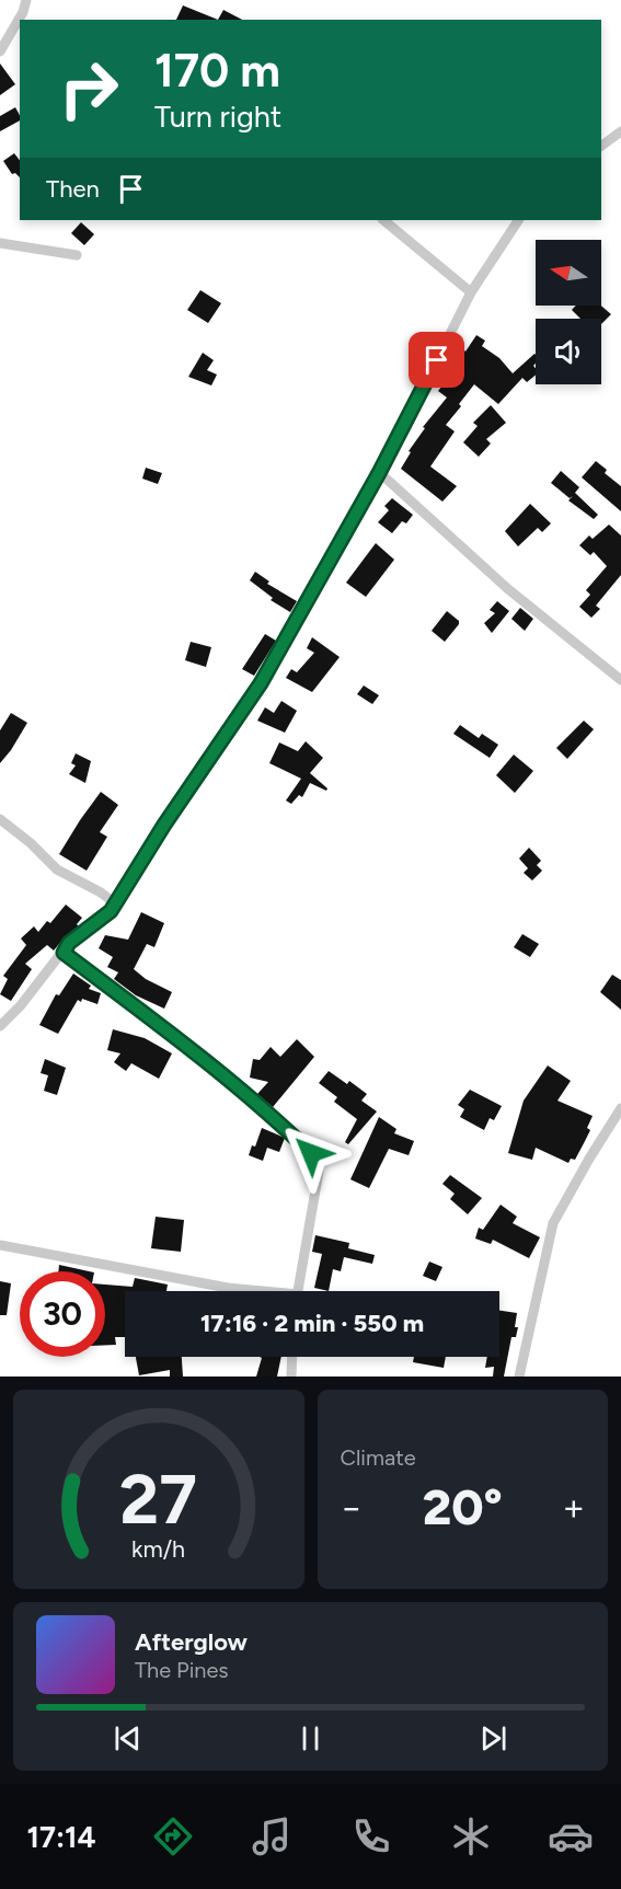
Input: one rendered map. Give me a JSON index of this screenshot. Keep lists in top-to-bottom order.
{
  "north": "left",
  "page": {
    "turn": ["170 m", "Turn right"],
    "then": "Then",
    "limit": "30",
    "trip": "17:16 · 2 min · 550 m",
    "tile": "Climate",
    "heat": ["−", "20°", "+"],
    "song": ["Afterglow", "The Pines"],
    "tabs": "17:14",
    "gauge": ["27", "km/h"]
  }
}
